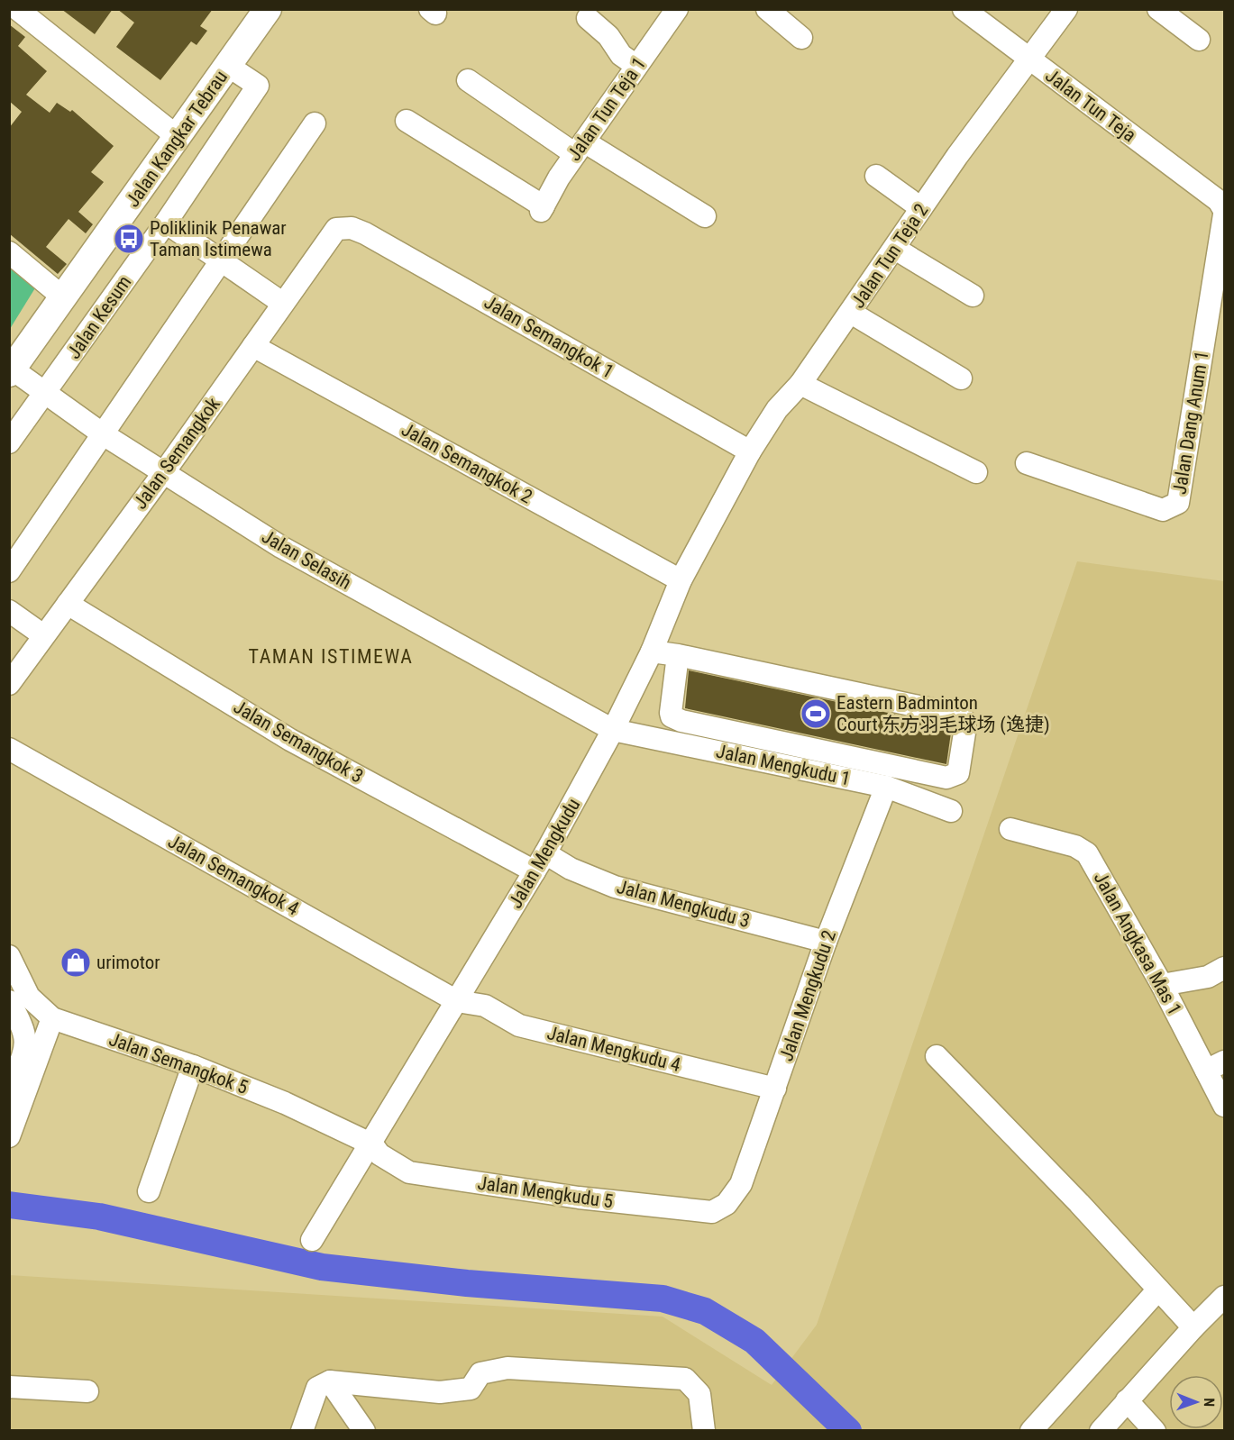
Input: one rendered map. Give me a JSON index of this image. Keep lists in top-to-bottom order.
{
  "streets": {
    "main road": ["Jalan Kangkar Tebrau"],
    "street": [
      "Jalan Tun Teja",
      "Jalan Tun Teja 1",
      "Jalan Tun Teja 2",
      "Jalan Kesum",
      "Jalan Semangkok 1",
      "Jalan Dang Anum 1",
      "Jalan Semangkok",
      "Jalan Semangkok 2",
      "Jalan Selasih",
      "Jalan Semangkok 3",
      "Jalan Mengkudu 1",
      "Jalan Mengkudu",
      "Jalan Semangkok 4",
      "Jalan Mengkudu 3",
      "Jalan Angkasa Mas 1",
      "Jalan Mengkudu 2",
      "Jalan Mengkudu 4",
      "Jalan Semangkok 5",
      "Jalan Mengkudu 5"
    ]
  },
  "crossings": [
    ["Jalan Tun Teja", "Jalan Tun Teja 2"],
    ["Jalan Tun Teja", "Jalan Dang Anum 1"],
    ["Jalan Kangkar Tebrau", "Jalan Kesum"],
    ["Jalan Kangkar Tebrau", "Jalan Selasih"],
    ["Jalan Tun Teja 2", "Jalan Semangkok 1"],
    ["Jalan Tun Teja 2", "Jalan Mengkudu"],
    ["Jalan Kesum", "Jalan Selasih"],
    ["Jalan Semangkok 1", "Jalan Semangkok"],
    ["Jalan Semangkok 1", "Jalan Mengkudu"],
    ["Jalan Semangkok", "Jalan Semangkok 2"],
    ["Jalan Semangkok", "Jalan Selasih"],
    ["Jalan Semangkok", "Jalan Semangkok 3"],
    ["Jalan Semangkok 2", "Jalan Mengkudu"],
    ["Jalan Selasih", "Jalan Mengkudu 1"],
    ["Jalan Selasih", "Jalan Mengkudu"],
    ["Jalan Semangkok 3", "Jalan Mengkudu"],
    ["Jalan Mengkudu 1", "Jalan Mengkudu"],
    ["Jalan Mengkudu 1", "Jalan Mengkudu 2"],
    ["Jalan Mengkudu", "Jalan Semangkok 4"],
    ["Jalan Mengkudu", "Jalan Mengkudu 3"],
    ["Jalan Mengkudu", "Jalan Mengkudu 4"],
    ["Jalan Mengkudu", "Jalan Semangkok 5"],
    ["Jalan Mengkudu", "Jalan Mengkudu 5"],
    ["Jalan Semangkok 4", "Jalan Mengkudu 4"],
    ["Jalan Mengkudu 3", "Jalan Mengkudu 2"],
    ["Jalan Mengkudu 2", "Jalan Mengkudu 4"],
    ["Jalan Mengkudu 2", "Jalan Mengkudu 5"],
    ["Jalan Semangkok 5", "Jalan Mengkudu 5"]
  ],
  "districts": ["TAMAN ISTIMEWA"],
  "places": {
    "bus stop": ["Poliklinik Penawar Taman Istimewa"],
    "sports": ["Eastern Badminton Court 东方羽毛球场 (逸捷)"],
    "shop": ["urimotor"]
  },
  "north": "right"
}
